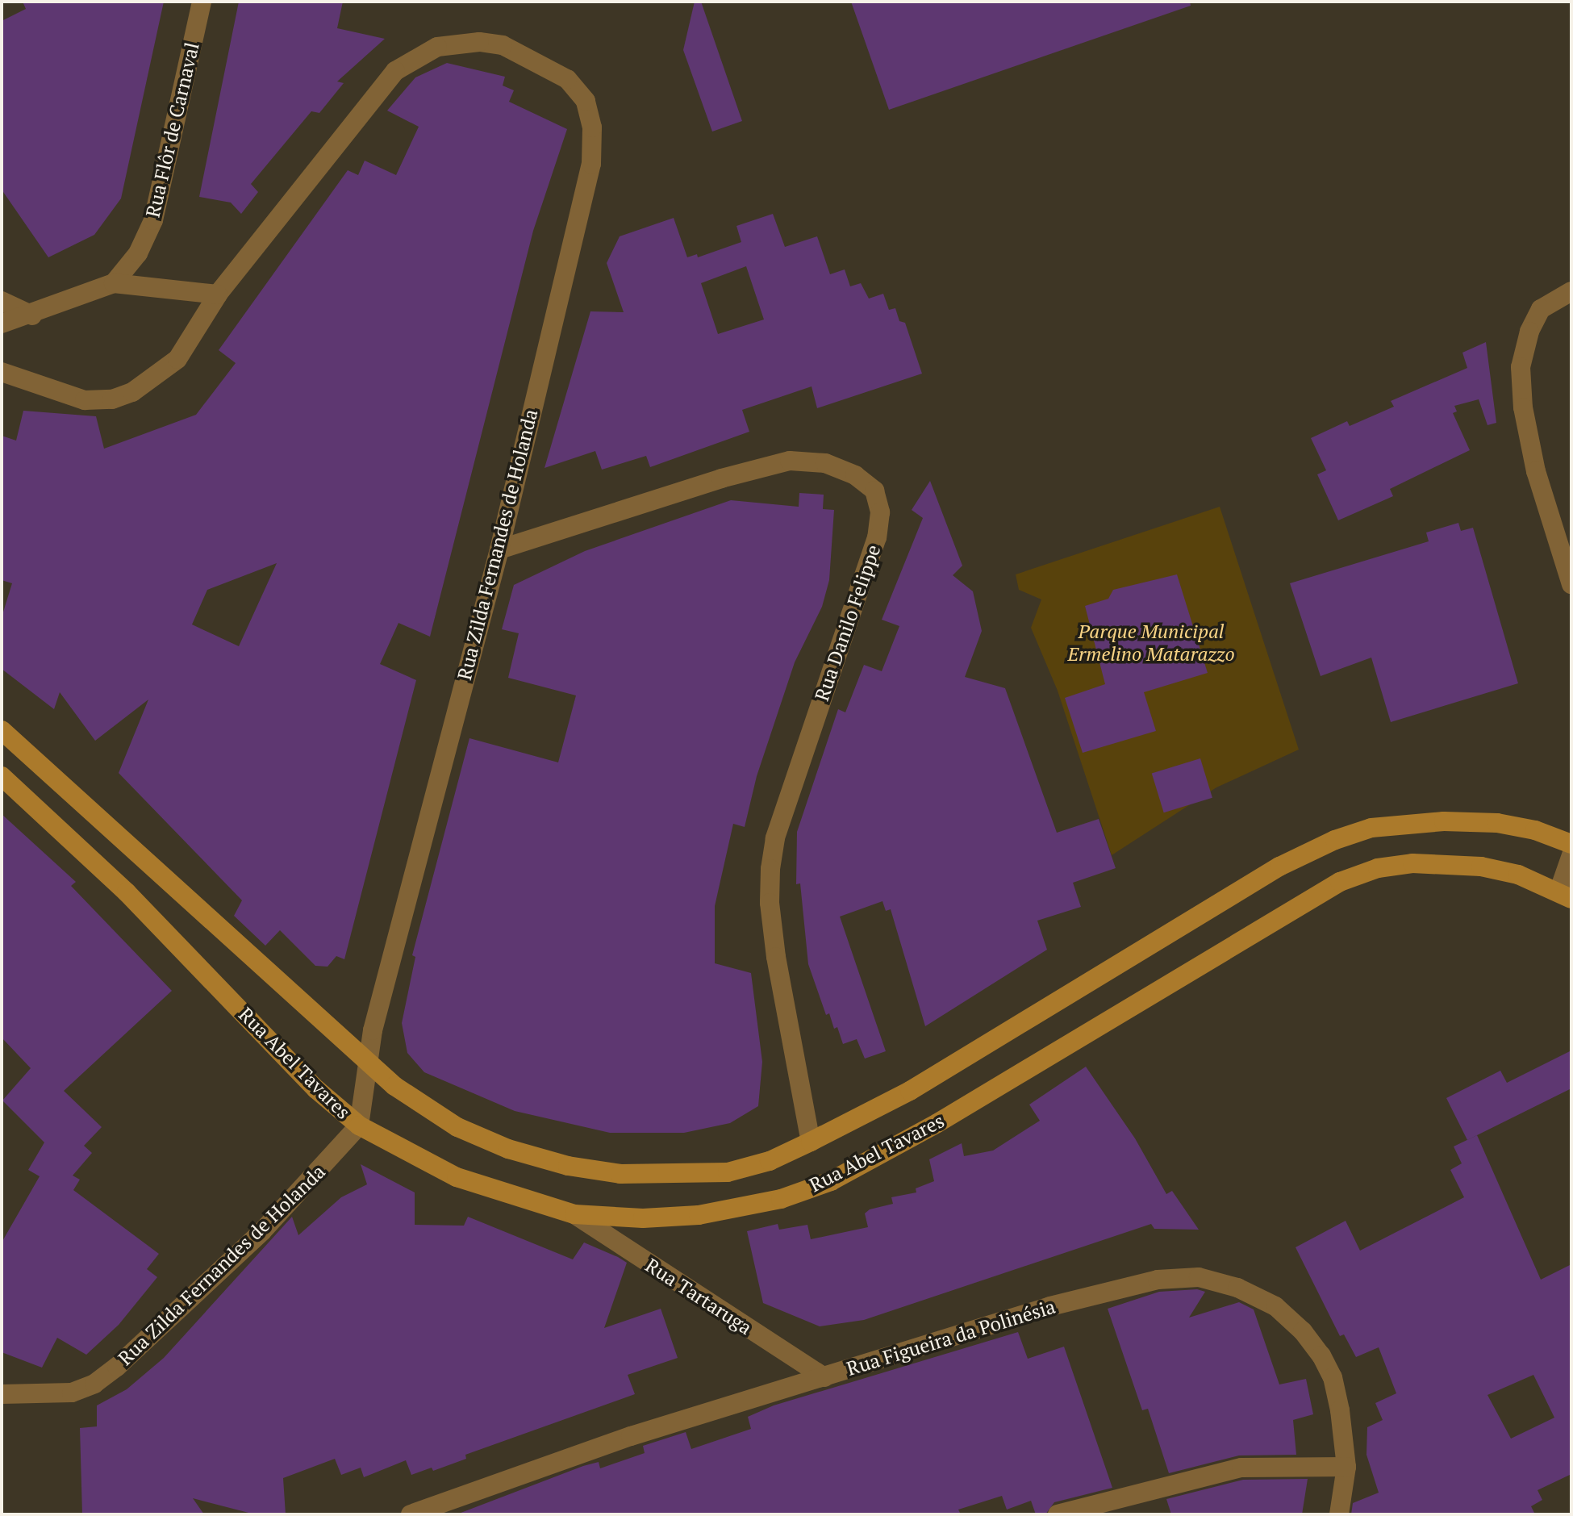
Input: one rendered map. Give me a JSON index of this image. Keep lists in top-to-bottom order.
{
  "streets": {
    "street": [
      "Rua Flôr de Carnaval",
      "Rua Zilda Fernandes de Holanda",
      "Rua Danilo Felippe",
      "Rua Abel Tavares",
      "Rua Tartaruga",
      "Rua Figueira da Polinésia"
    ]
  },
  "crossings": [
    ["Rua Zilda Fernandes de Holanda", "Rua Danilo Felippe"],
    ["Rua Zilda Fernandes de Holanda", "Rua Abel Tavares"],
    ["Rua Danilo Felippe", "Rua Abel Tavares"],
    ["Rua Abel Tavares", "Rua Tartaruga"],
    ["Rua Tartaruga", "Rua Figueira da Polinésia"]
  ],
  "parks": ["Parque Municipal Ermelino Matarazzo"]
}
